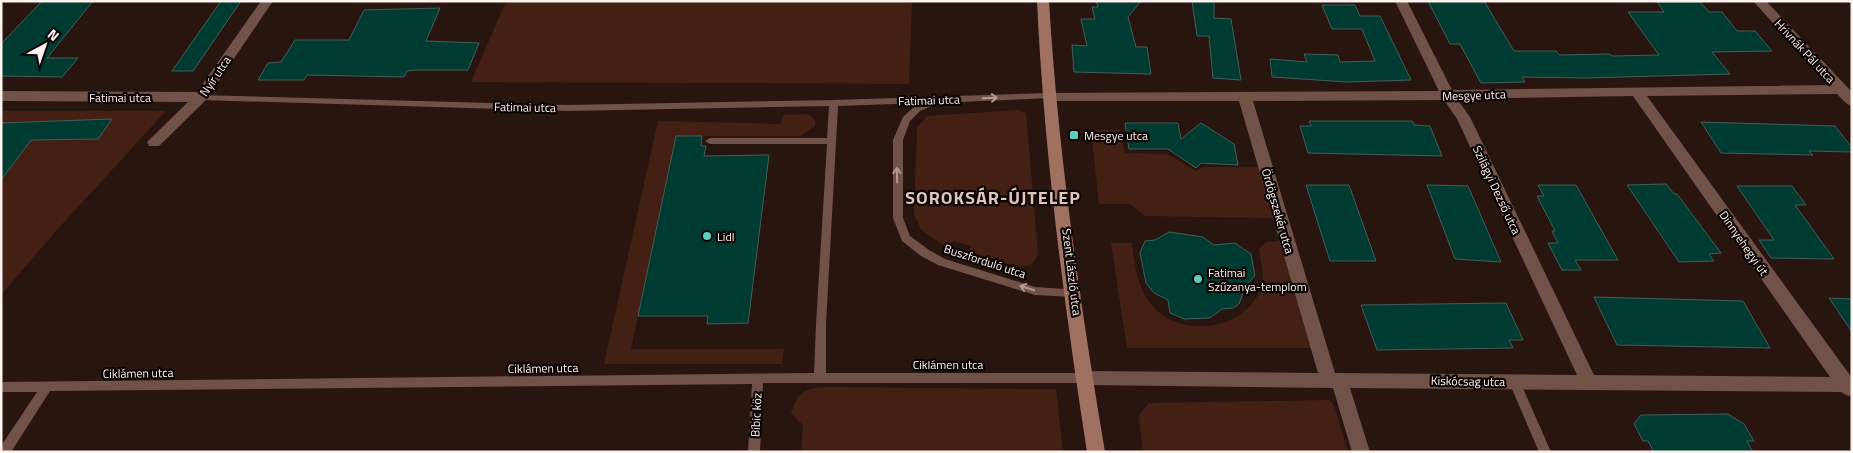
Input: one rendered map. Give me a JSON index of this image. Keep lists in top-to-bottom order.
{
  "streets": {
    "street": [
      "Hrivnák Pál utca",
      "Nyír utca",
      "Mesgye utca",
      "Fatimai utca",
      "Szilágyi Dezső utca",
      "Ördögszekér utca",
      "Dinnyehegyi út",
      "Szent László utca",
      "Kiskócsag utca"
    ],
    "lane": ["Buszforduló utca", "Ciklámen utca", "Bíbic köz"]
  },
  "crossings": [
    ["Hrivnák Pál utca", "Mesgye utca"],
    ["Nyír utca", "Fatimai utca"],
    ["Mesgye utca", "Fatimai utca"],
    ["Mesgye utca", "Szilágyi Dezső utca"],
    ["Mesgye utca", "Ördögszekér utca"],
    ["Mesgye utca", "Dinnyehegyi út"],
    ["Mesgye utca", "Szent László utca"],
    ["Fatimai utca", "Buszforduló utca"],
    ["Fatimai utca", "Szent László utca"],
    ["Szilágyi Dezső utca", "Kiskócsag utca"],
    ["Ördögszekér utca", "Kiskócsag utca"],
    ["Dinnyehegyi út", "Kiskócsag utca"],
    ["Buszforduló utca", "Szent László utca"],
    ["Szent László utca", "Ciklámen utca"],
    ["Szent László utca", "Kiskócsag utca"],
    ["Ciklámen utca", "Kiskócsag utca"],
    ["Ciklámen utca", "Bíbic köz"]
  ],
  "districts": ["SOROKSÁR-ÚJTELEP"],
  "places": {
    "transit": ["Mesgye utca"],
    "other": ["Lidl", "Fatimai Szűzanya-templom"]
  },
  "north": "top right"
}
